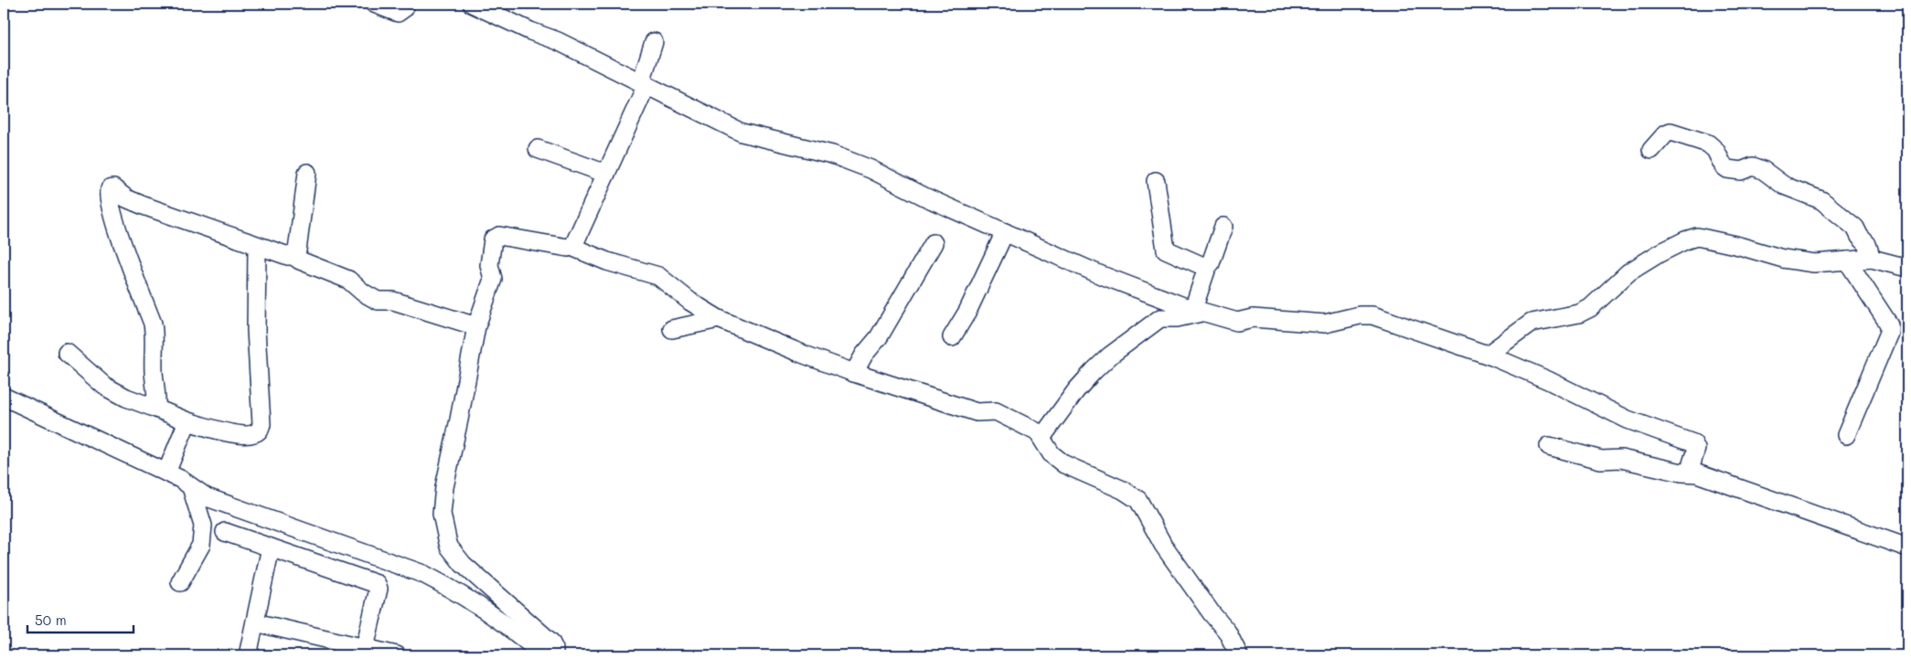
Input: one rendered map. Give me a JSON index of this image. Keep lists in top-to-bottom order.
{
  "scale_bar": "50 m"
}
